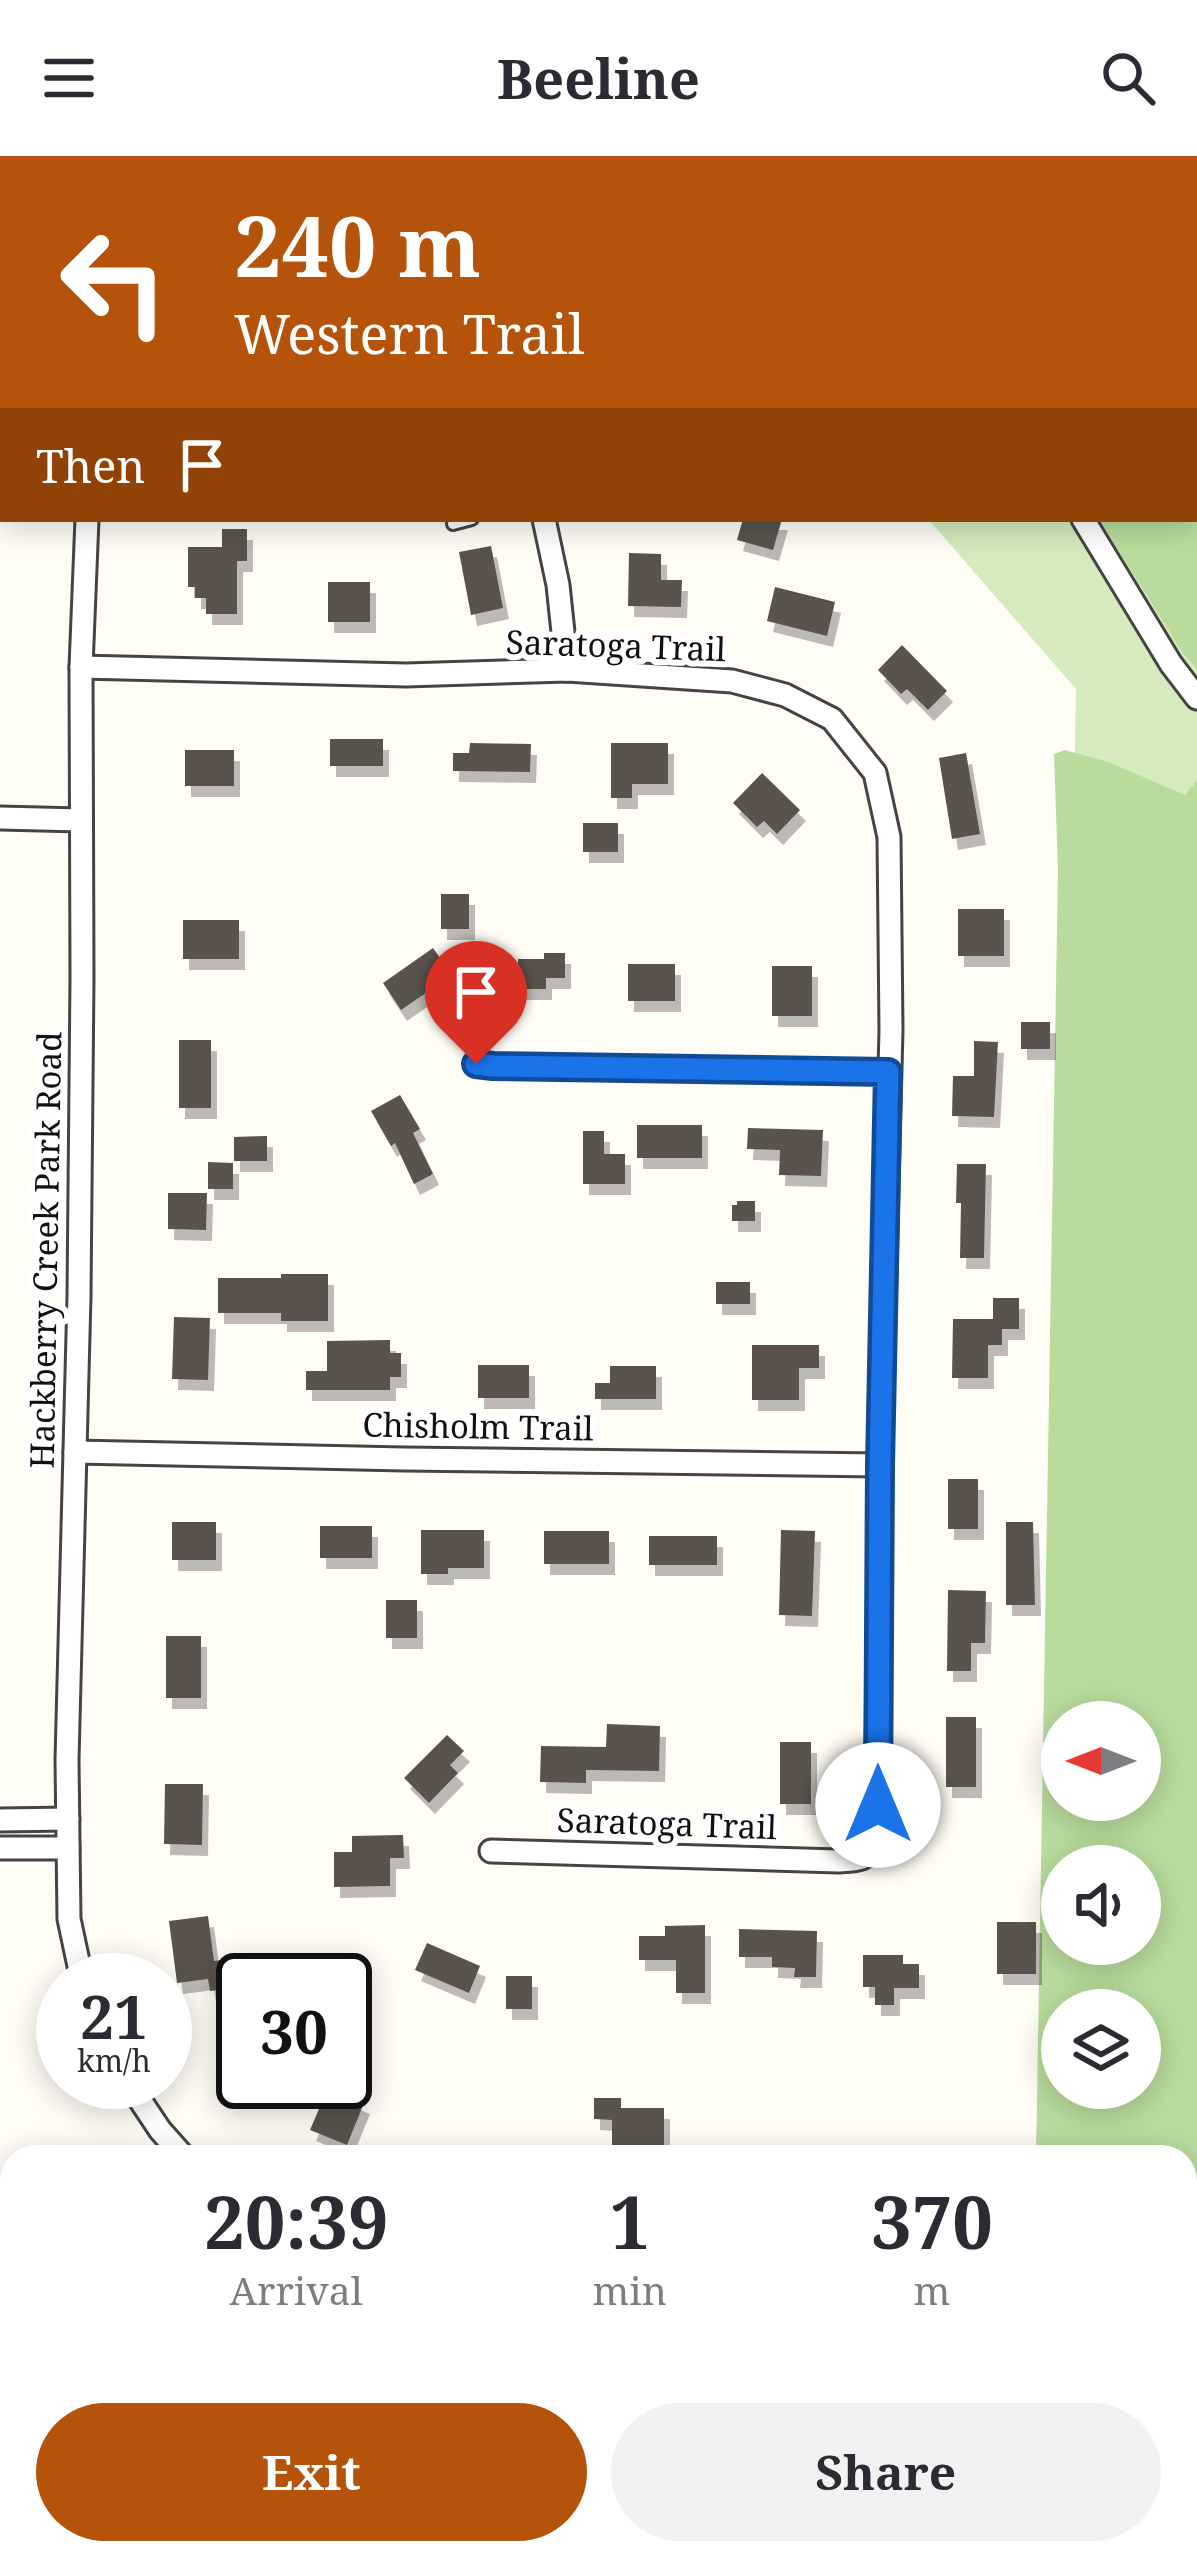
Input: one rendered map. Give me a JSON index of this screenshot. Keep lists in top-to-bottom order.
{
  "streets": {
    "street": ["Saratoga Trail", "Hackberry Creek Park Road", "Chisholm Trail"]
  },
  "crossings": [
    ["Saratoga Trail", "Hackberry Creek Park Road"],
    ["Saratoga Trail", "Chisholm Trail"],
    ["Hackberry Creek Park Road", "Chisholm Trail"]
  ],
  "north": "left",
  "page": {
    "header": "Beeline",
    "turn": ["240 m", "Western Trail"],
    "then": "Then",
    "speed": "21 km/h",
    "limit": "30",
    "eta": [
      "20:39",
      "Arrival",
      "1",
      "min",
      "370",
      "m"
    ],
    "buttons": ["Exit", "Share"]
  }
}
